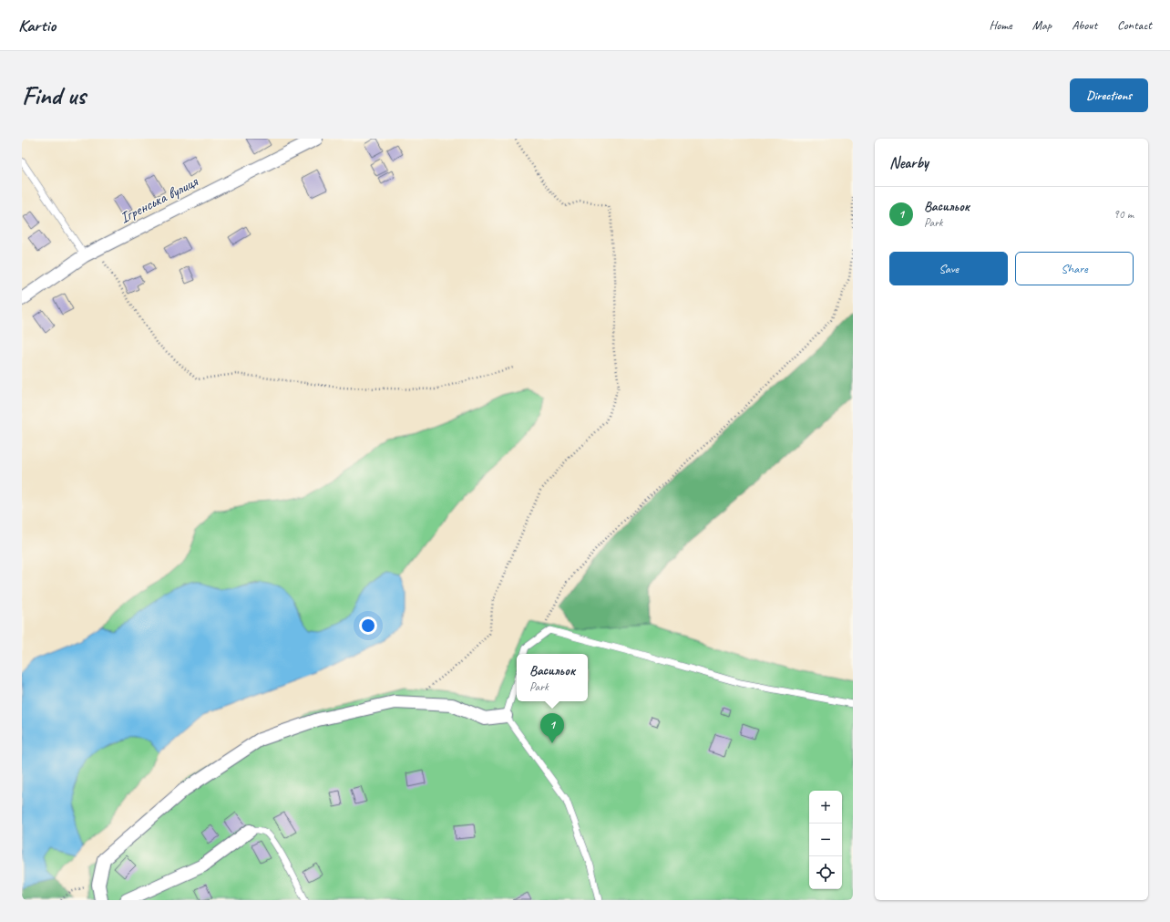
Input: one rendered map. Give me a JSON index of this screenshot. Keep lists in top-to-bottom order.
{
  "streets": {
    "street": ["Ігренська вулиця"]
  },
  "page": {
    "header": "Kartio",
    "nav": [
      "Home",
      "Map",
      "About",
      "Contact"
    ],
    "buttons": [
      "Directions",
      ["Save", "Share"]
    ],
    "title": "Find us",
    "heading": "Nearby",
    "list": [
      {
        "mark": "1",
        "name": "Васильок",
        "note": "Park",
        "value": "90 m"
      }
    ],
    "popup": ["Васильок", "Park"],
    "pins": "1",
    "map_buttons": ["+", "−"]
  }
}
